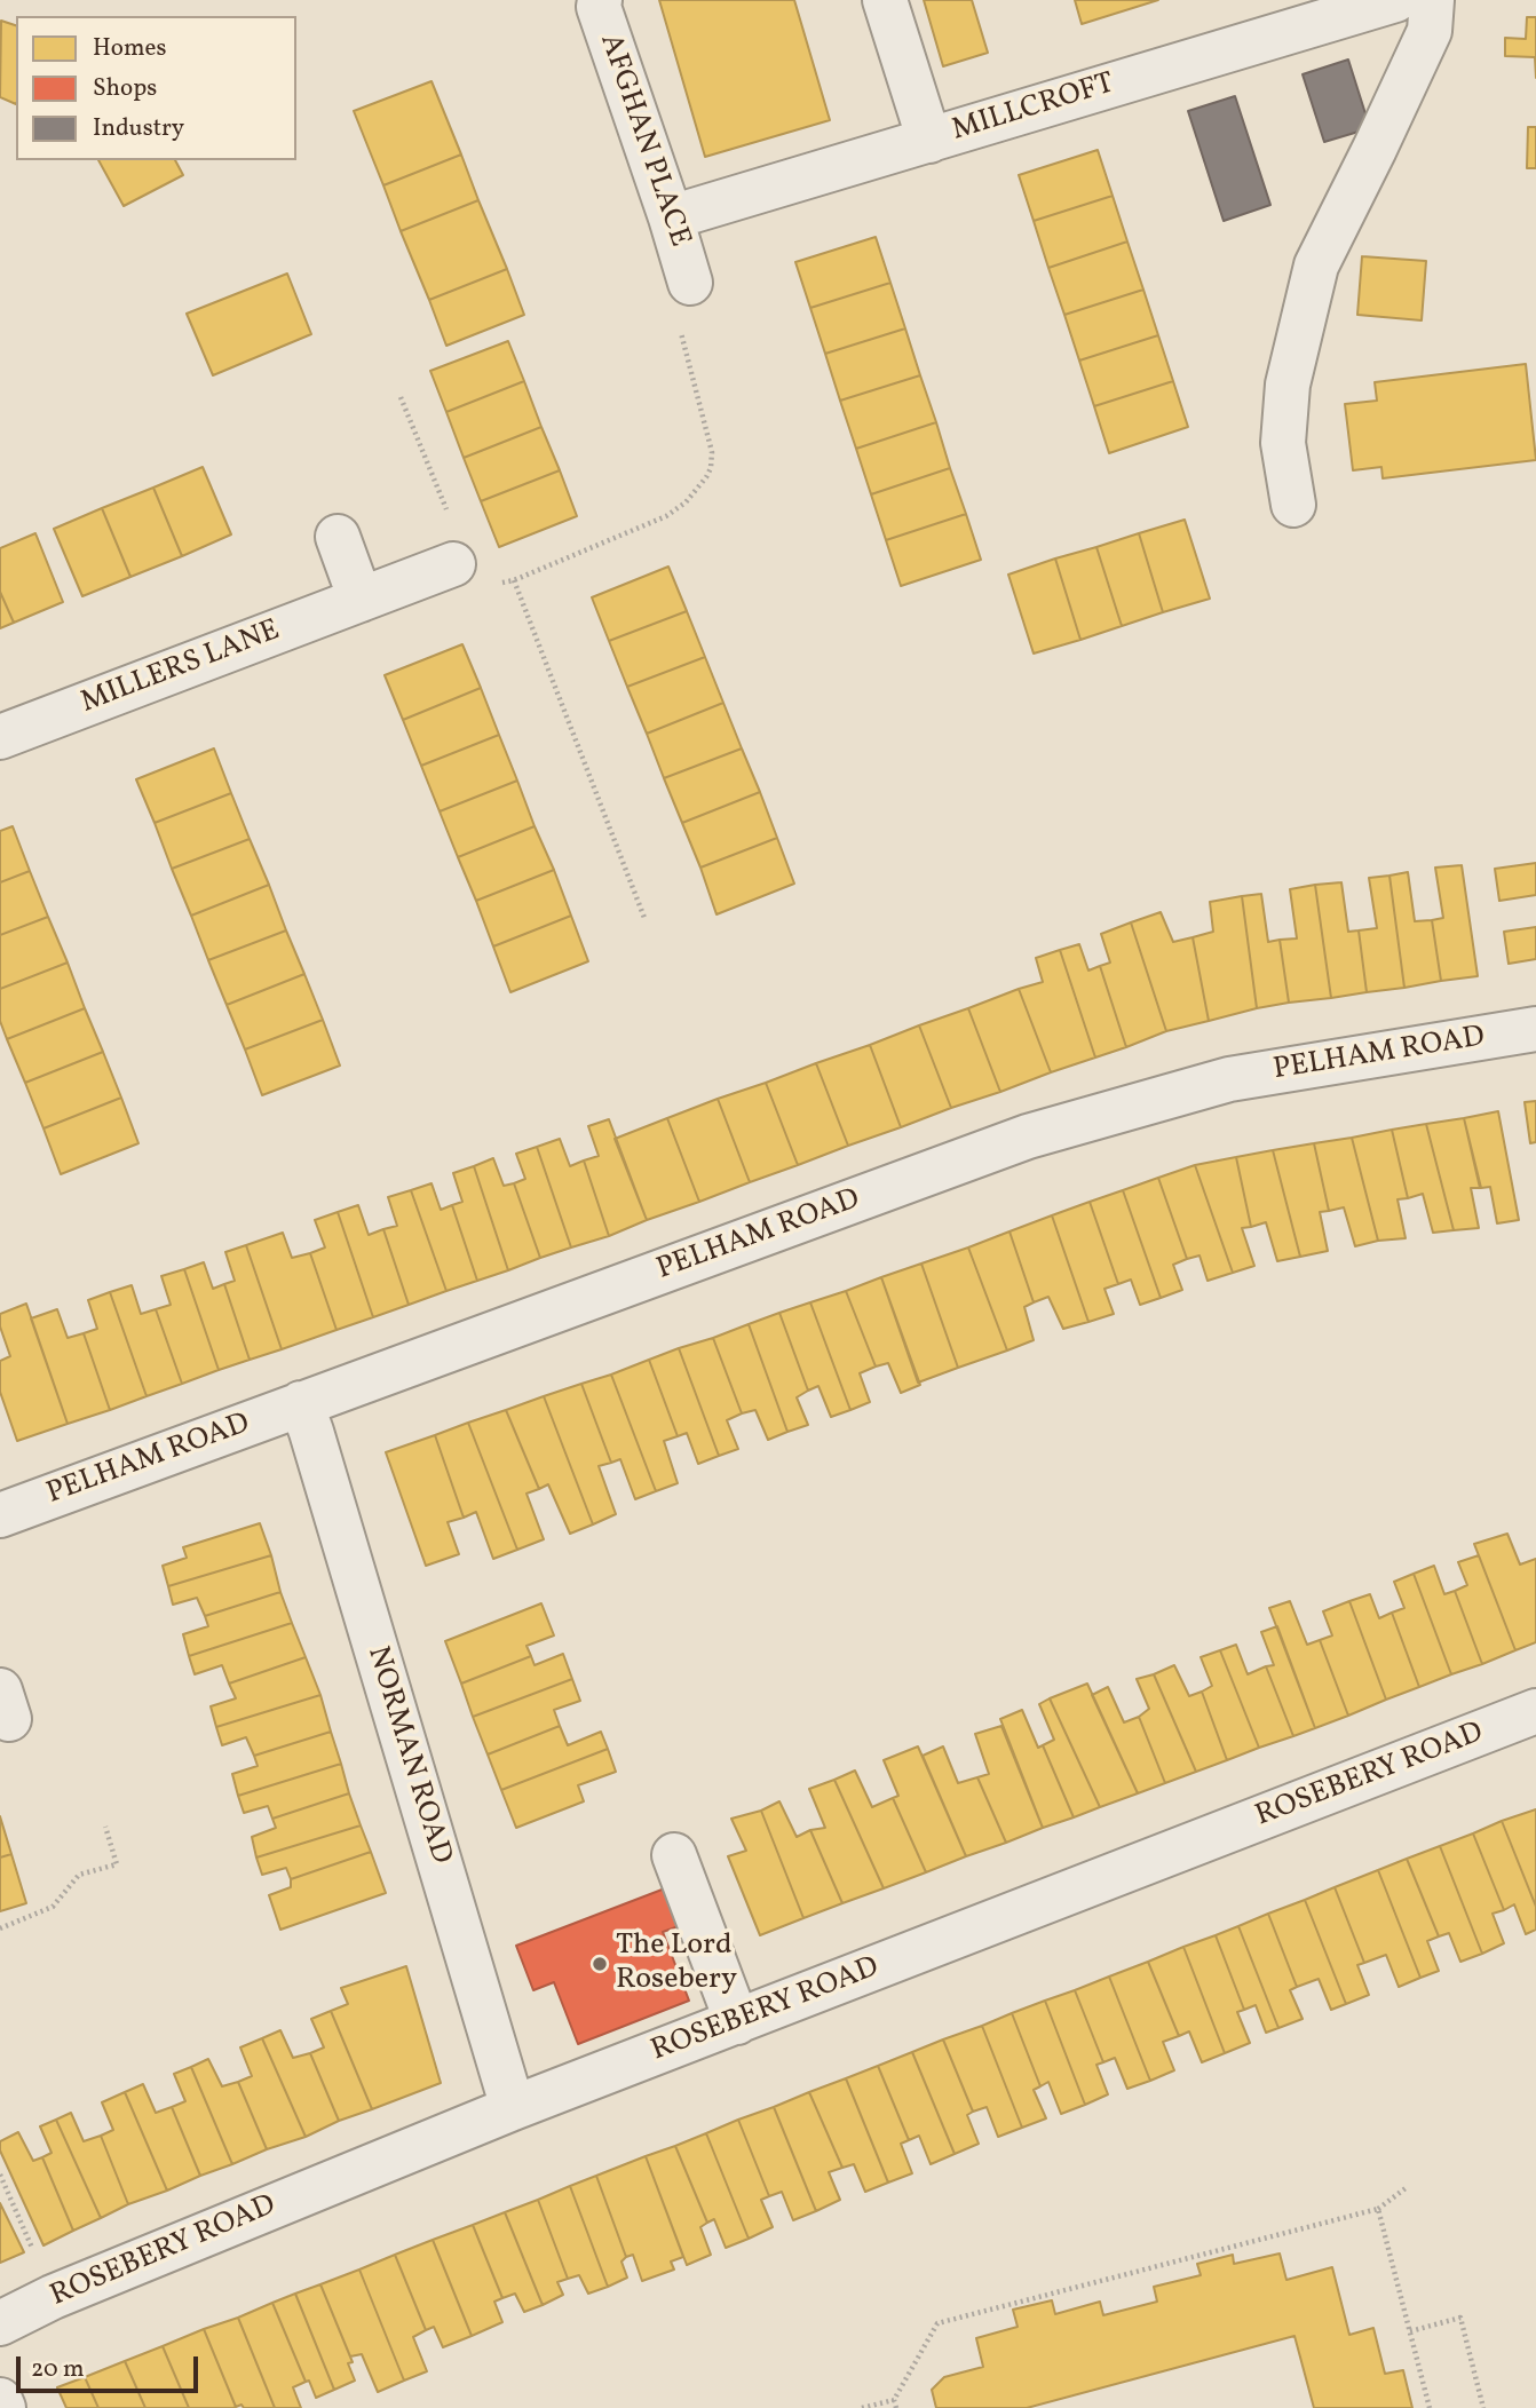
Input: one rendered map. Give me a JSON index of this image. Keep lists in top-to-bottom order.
{
  "streets": {
    "street": [
      "MILLCROFT",
      "AFGHAN PLACE",
      "MILLERS LANE",
      "PELHAM ROAD",
      "NORMAN ROAD",
      "ROSEBERY ROAD"
    ]
  },
  "crossings": [
    ["MILLCROFT", "AFGHAN PLACE"],
    ["PELHAM ROAD", "NORMAN ROAD"],
    ["NORMAN ROAD", "ROSEBERY ROAD"]
  ],
  "places": ["The Lord Rosebery"],
  "legend": ["Homes", "Shops", "Industry"],
  "scale_bar": "20 m"
}
